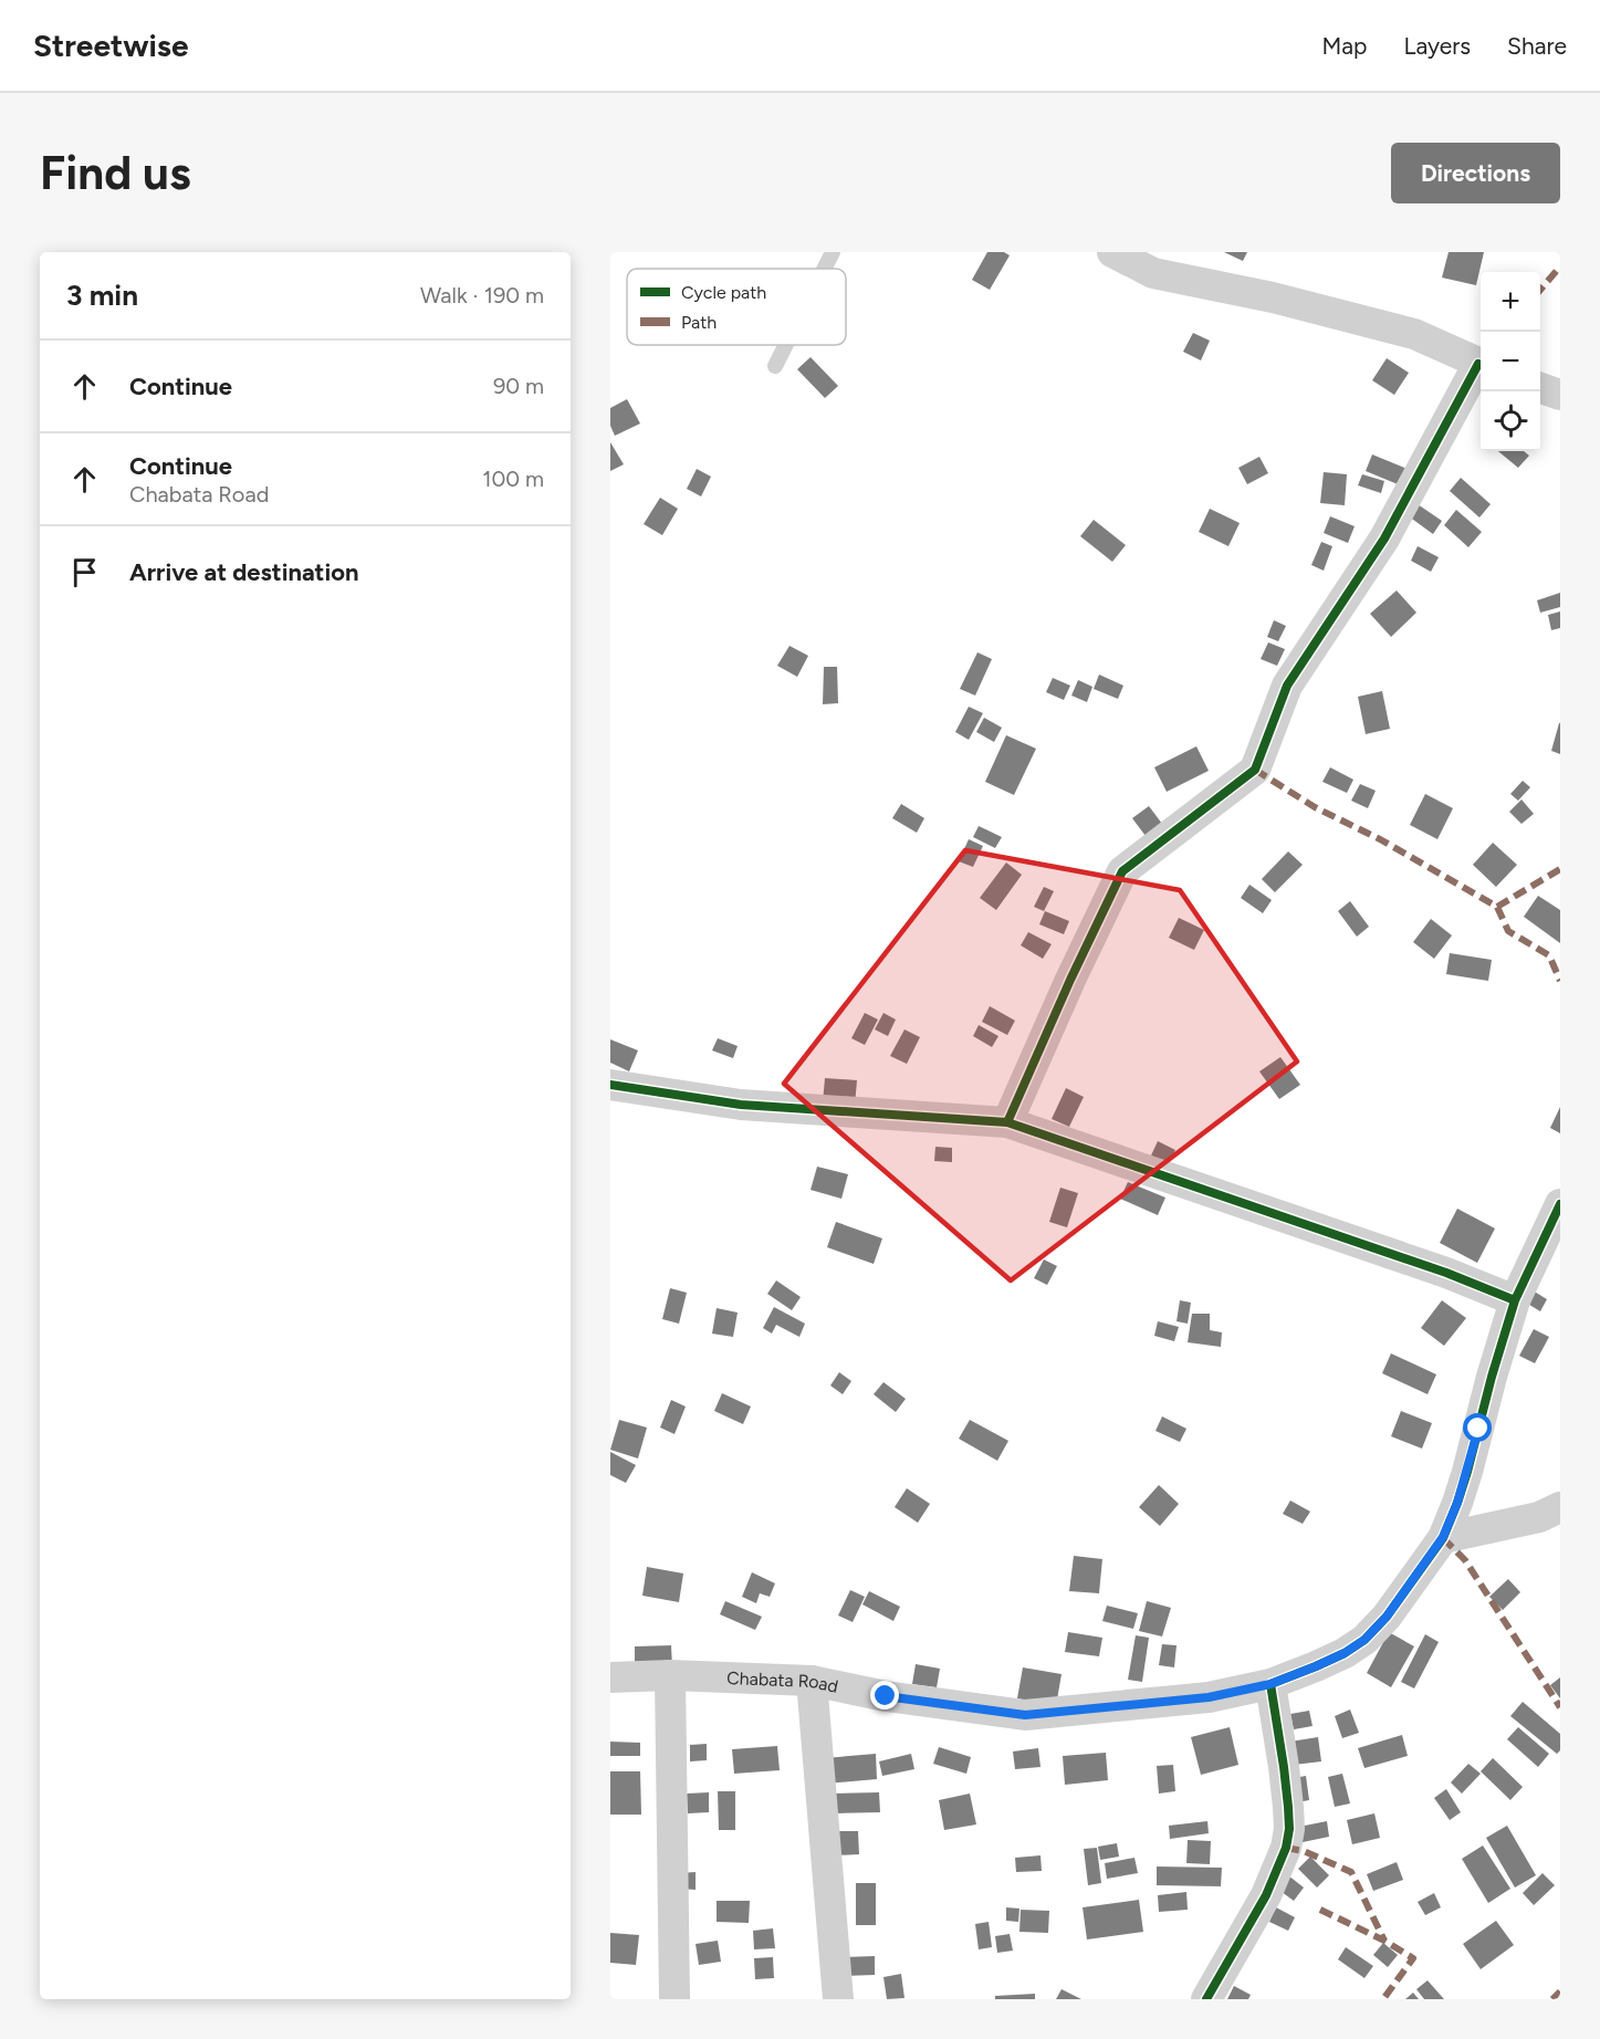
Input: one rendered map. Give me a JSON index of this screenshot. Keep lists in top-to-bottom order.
{
  "streets": {
    "street": ["Chabata Road"]
  },
  "legend": ["Cycle path", "Path"],
  "page": {
    "header": "Streetwise",
    "nav": ["Map", "Layers", "Share"],
    "buttons": "Directions",
    "title": "Find us",
    "heading": ["3 min", "Walk · 190 m"],
    "map_buttons": ["+", "−"],
    "list": [
      ["Continue", "90 m"],
      ["Continue", "Chabata Road", "100 m"],
      "Arrive at destination"
    ]
  }
}
